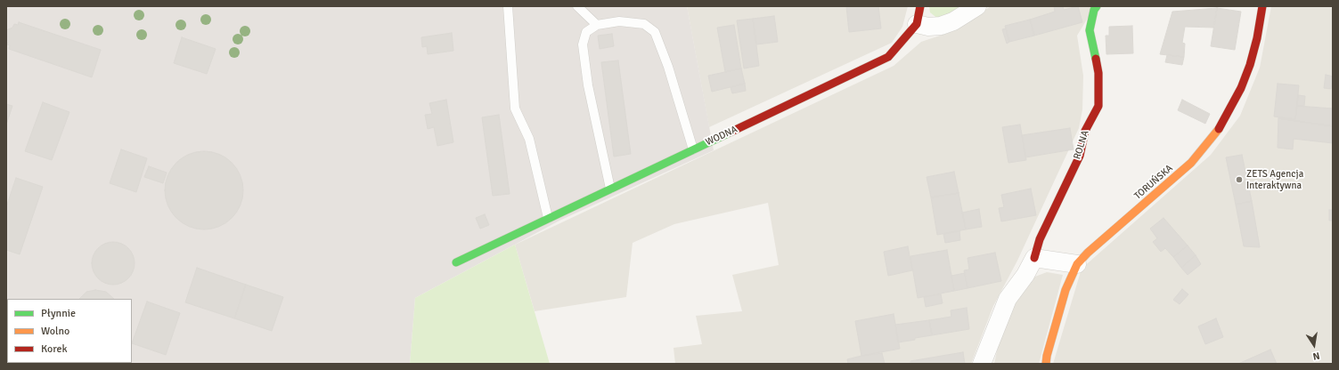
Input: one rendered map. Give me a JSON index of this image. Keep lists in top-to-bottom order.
{
  "streets": {
    "street": ["WODNA", "ROLNA", "TORUŃSKA"]
  },
  "places": ["ZETS Agencja Interaktywna"],
  "legend": ["Płynnie", "Wolno", "Korek"],
  "north": "bottom"
}
